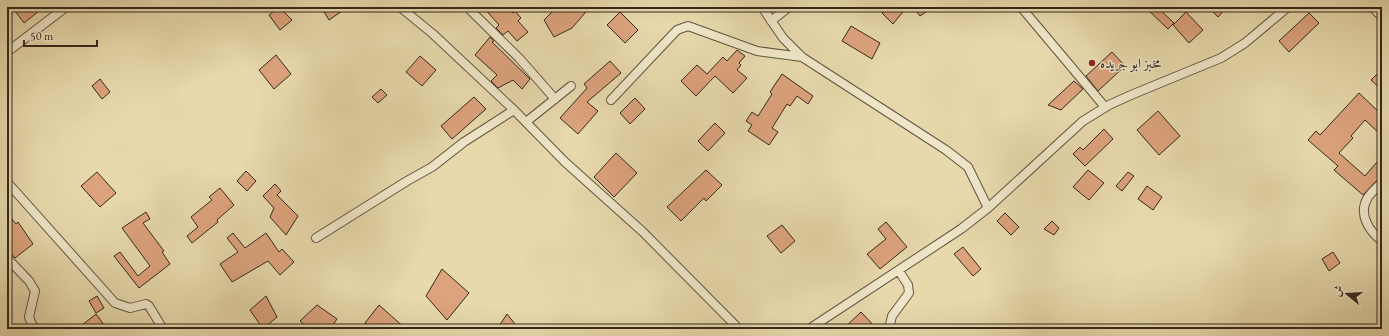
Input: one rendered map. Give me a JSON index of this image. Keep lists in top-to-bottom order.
{
  "places": ["مخبز ابو جريده"],
  "scale_bar": "50 m",
  "north": "left"
}
